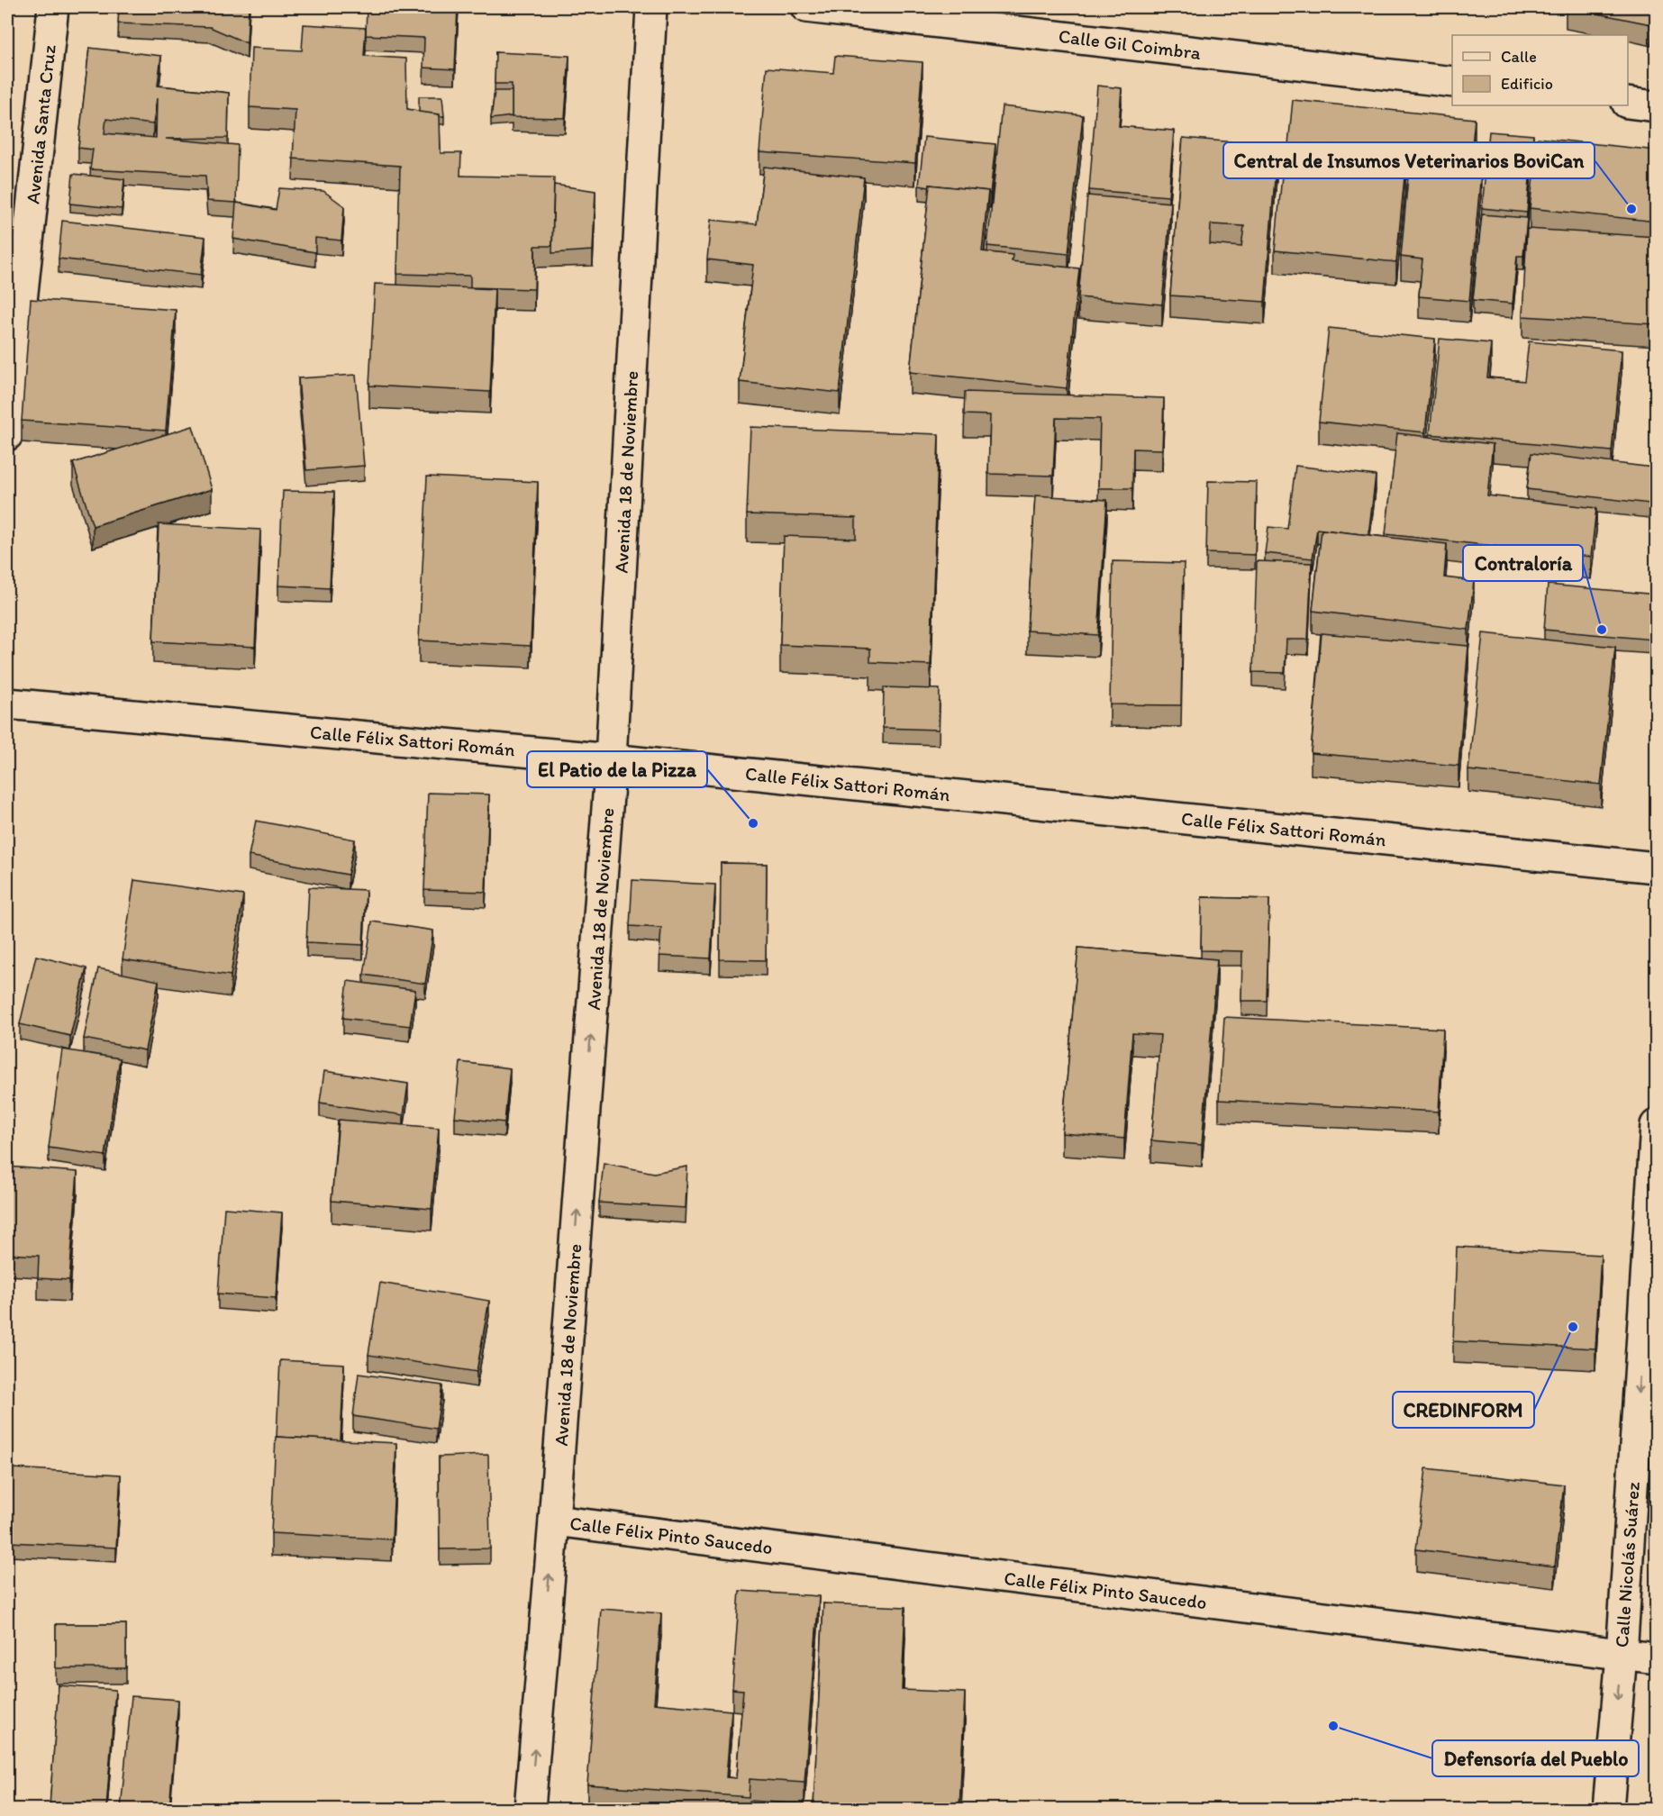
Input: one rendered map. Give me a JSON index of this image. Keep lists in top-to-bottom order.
{
  "streets": {
    "street": [
      "Calle Gil Coimbra",
      "Avenida Santa Cruz",
      "Avenida 18 de Noviembre",
      "Calle Félix Sattori Román",
      "Calle Félix Pinto Saucedo",
      "Calle Nicolás Suárez"
    ]
  },
  "crossings": [
    ["Avenida 18 de Noviembre", "Calle Félix Sattori Román"],
    ["Avenida 18 de Noviembre", "Calle Félix Pinto Saucedo"],
    ["Calle Félix Pinto Saucedo", "Calle Nicolás Suárez"]
  ],
  "one_way": ["Avenida 18 de Noviembre", "Calle Nicolás Suárez"],
  "places": [
    "Central de Insumos Veterinarios BoviCan",
    "Contraloría",
    "El Patio de la Pizza",
    "CREDINFORM",
    "Defensoría del Pueblo"
  ],
  "legend": ["Calle", "Edificio"]
}
